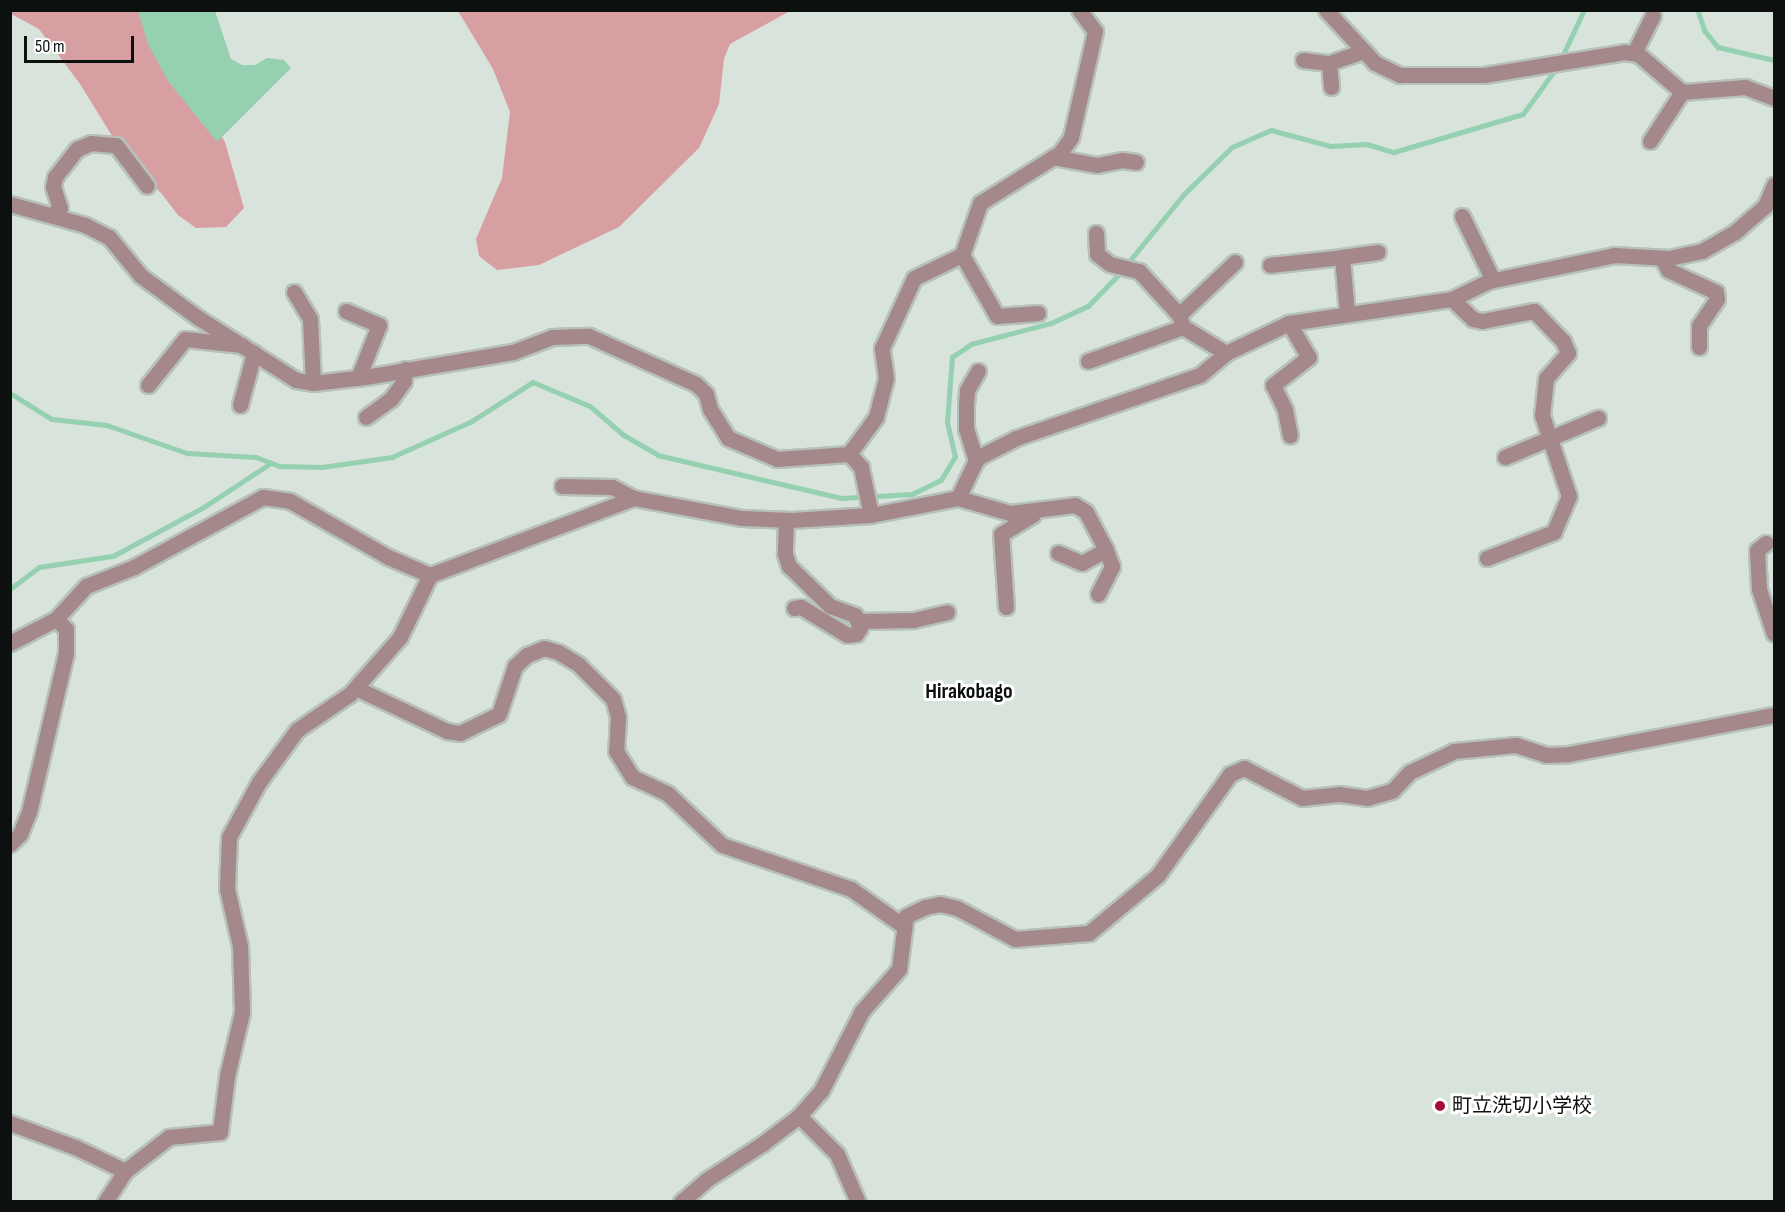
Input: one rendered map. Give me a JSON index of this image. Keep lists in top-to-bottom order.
{
  "districts": ["Hirakobago"],
  "places": ["町立洗切小学校"],
  "scale_bar": "50 m"
}
